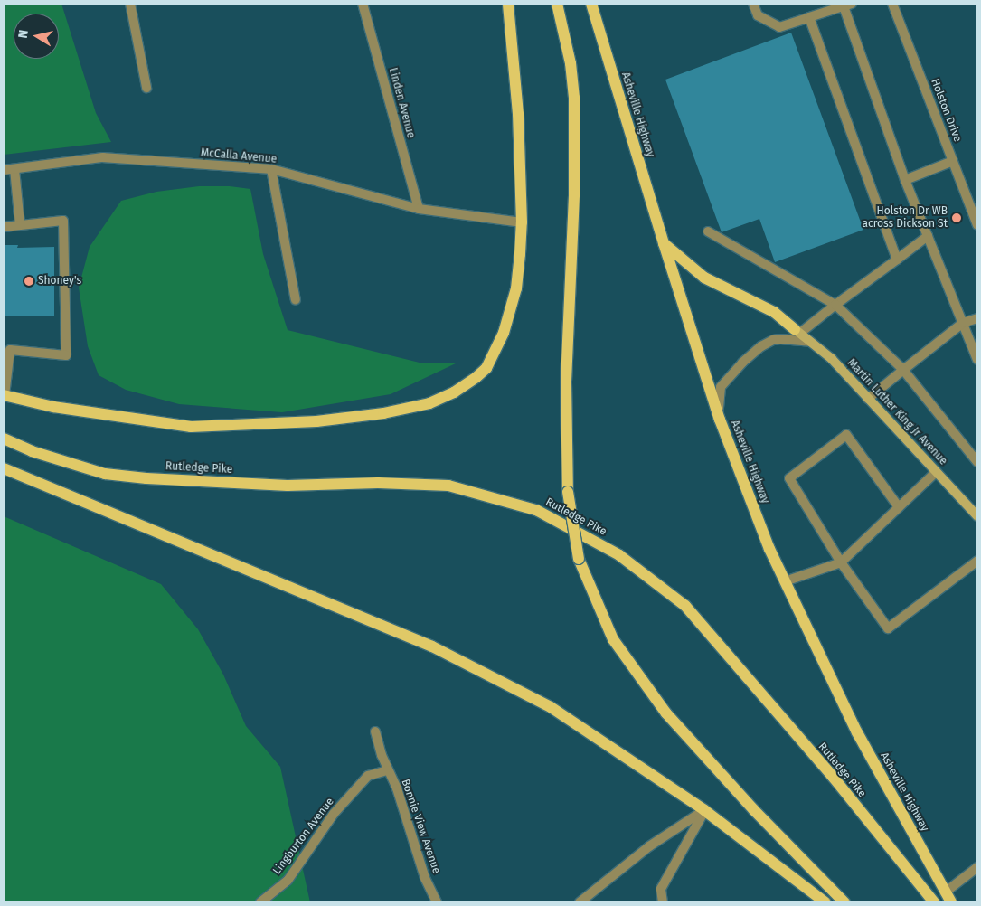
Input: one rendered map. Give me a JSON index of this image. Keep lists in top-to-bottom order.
{
  "streets": {
    "main road": ["Asheville Highway", "Martin Luther King Jr Avenue", "Rutledge Pike"],
    "street": [
      "Linden Avenue",
      "Holston Drive",
      "McCalla Avenue",
      "Bonnie View Avenue",
      "Lingburton Avenue"
    ]
  },
  "crossings": [
    ["Linden Avenue", "McCalla Avenue"],
    ["Bonnie View Avenue", "Lingburton Avenue"]
  ],
  "places": ["Holston Dr WB across Dickson St", "Shoney's"],
  "north": "left"
}
